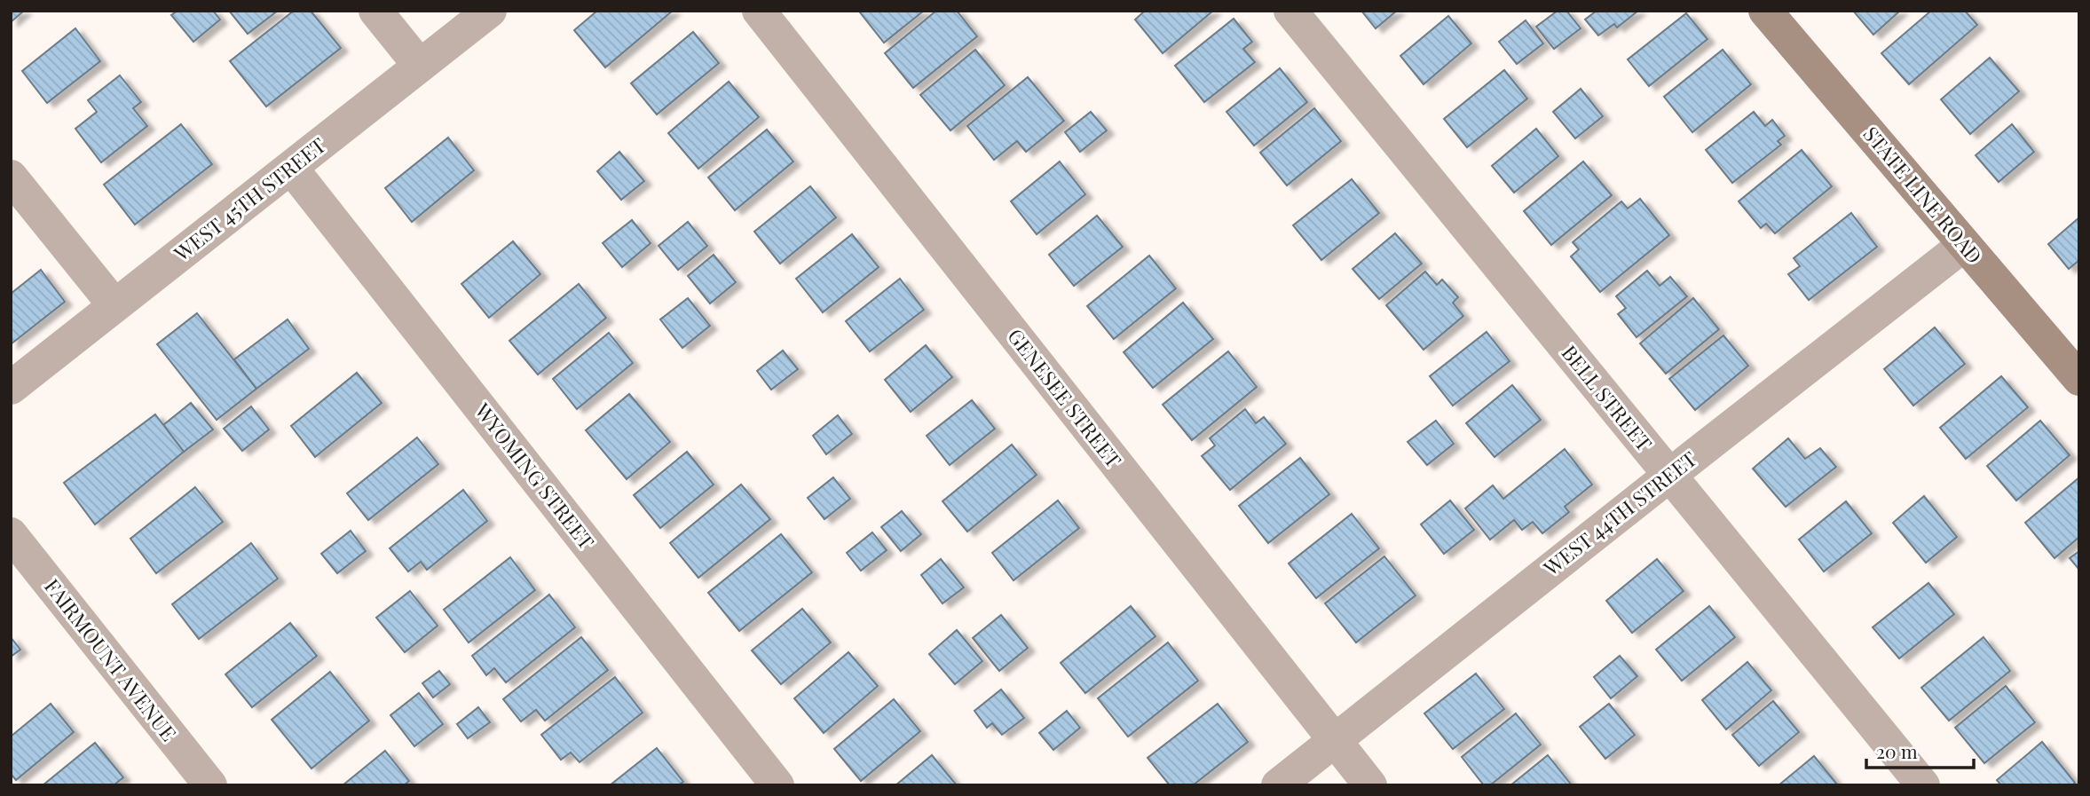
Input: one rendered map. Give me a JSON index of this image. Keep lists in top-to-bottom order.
{
  "streets": {
    "street": [
      "STATE LINE ROAD",
      "WEST 45TH STREET",
      "GENESEE STREET",
      "BELL STREET",
      "WYOMING STREET",
      "WEST 44TH STREET",
      "FAIRMOUNT AVENUE"
    ]
  },
  "crossings": [
    ["STATE LINE ROAD", "WEST 44TH STREET"],
    ["WEST 45TH STREET", "WYOMING STREET"],
    ["GENESEE STREET", "WEST 44TH STREET"],
    ["BELL STREET", "WEST 44TH STREET"]
  ],
  "scale_bar": "20 m"
}
